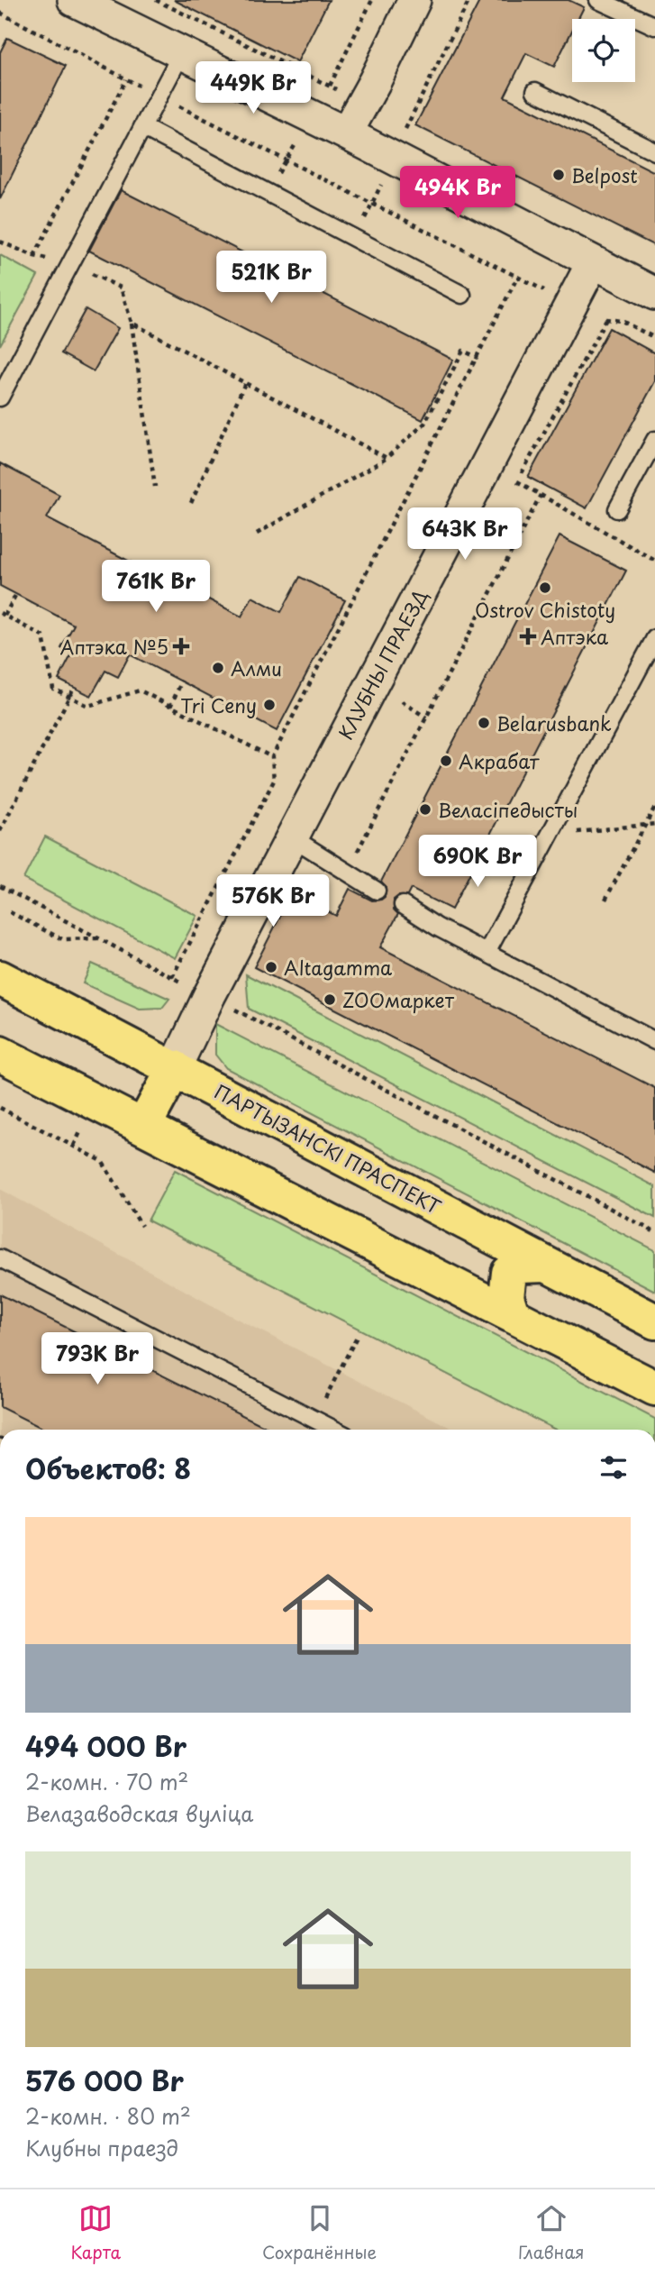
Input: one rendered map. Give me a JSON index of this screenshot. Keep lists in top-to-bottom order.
{
  "streets": {
    "main road": ["ПАРТЫЗАНСКІ ПРАСПЕКТ"],
    "street": ["КЛУБНЫ ПРАЕЗД"]
  },
  "crossings": [
    ["КЛУБНЫ ПРАЕЗД", "ПАРТЫЗАНСКІ ПРАСПЕКТ"]
  ],
  "places": {
    "other": [
      "Belpost",
      "Ostrov Chistoty",
      "Алми",
      "Tri Ceny",
      "Belarusbank",
      "Акрабат",
      "Веласіпедысты",
      "Altagamma",
      "ZOOмаркет"
    ],
    "health": ["Аптэка", "Аптэка №5"]
  },
  "page": {
    "price": [
      "449K Br",
      "494K Br",
      "521K Br",
      "643K Br",
      "761K Br",
      "690K Br",
      "576K Br",
      "793K Br"
    ],
    "heading": "Объектов: 8",
    "list": [
      {
        "name": "494 000 Br",
        "note": "2-комн. · 70 m² · Велазаводская вуліца"
      },
      {
        "name": "576 000 Br",
        "note": "2-комн. · 80 m² · Клубны праезд"
      }
    ],
    "tabs": ["Карта", "Сохранённые", "Главная"]
  }
}
